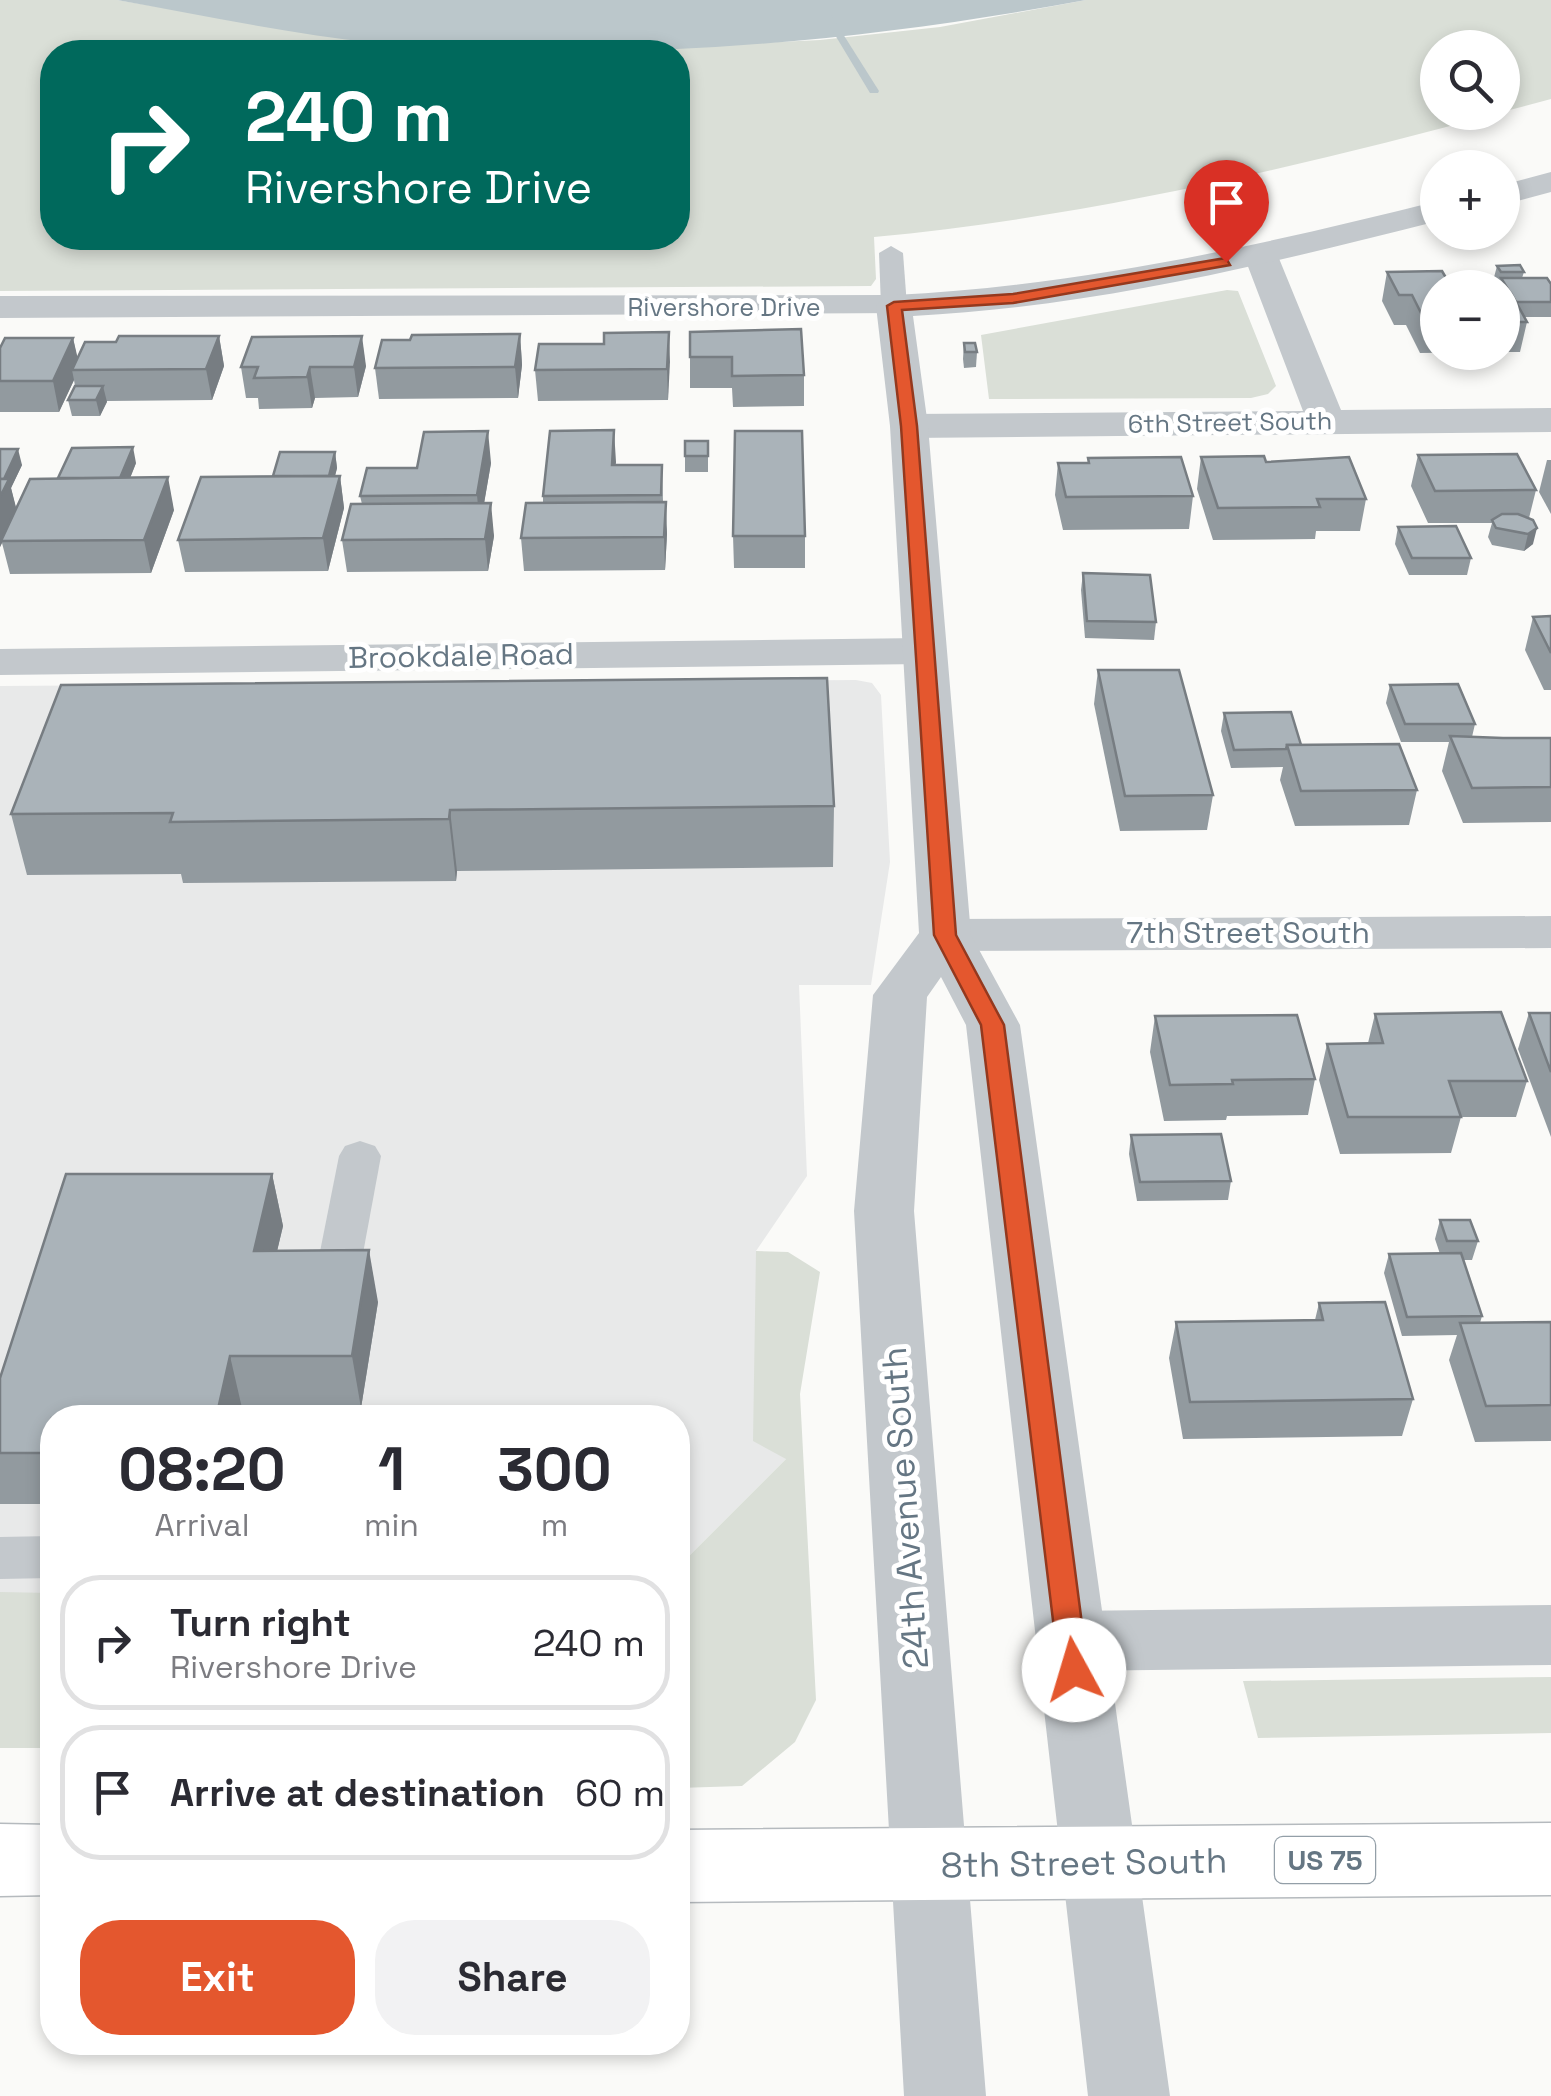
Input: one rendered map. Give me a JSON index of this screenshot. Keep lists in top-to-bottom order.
{
  "streets": {
    "main road": ["US 75", "8th Street South"],
    "street": [
      "Rivershore Drive",
      "6th Street South",
      "Brookdale Road",
      "7th Street South",
      "24th Avenue South"
    ]
  },
  "crossings": [
    ["7th Street South", "24th Avenue South"],
    ["24th Avenue South", "8th Street South"]
  ],
  "page": {
    "map_buttons": ["+", "−"],
    "turn": ["240 m", "Rivershore Drive"],
    "eta": [
      "08:20",
      "Arrival",
      "1",
      "min",
      "300",
      "m"
    ],
    "list": [
      {
        "name": "Turn right",
        "note": "Rivershore Drive",
        "value": "240 m"
      },
      {
        "name": "Arrive at destination",
        "value": "60 m"
      }
    ],
    "buttons": ["Exit", "Share"]
  }
}
